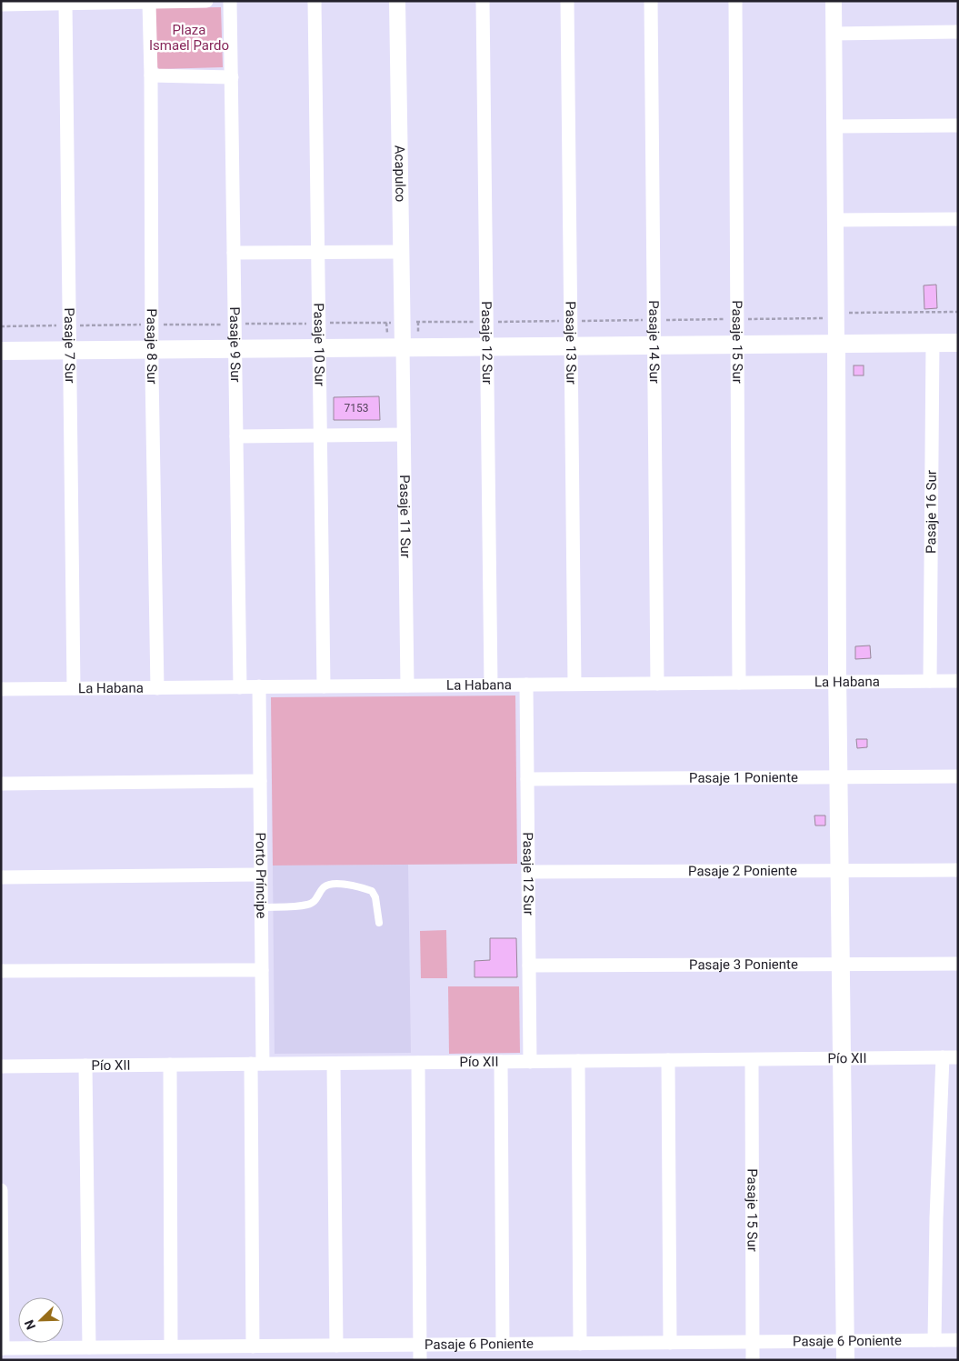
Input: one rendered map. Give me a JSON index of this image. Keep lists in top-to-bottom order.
{
  "streets": {
    "street": [
      "Acapulco",
      "Pasaje 14 Sur",
      "Pasaje 15 Sur",
      "Pasaje 12 Sur",
      "Pasaje 13 Sur",
      "Pasaje 10 Sur",
      "Pasaje 9 Sur",
      "Pasaje 8 Sur",
      "Pasaje 7 Sur",
      "Pasaje 16 Sur",
      "Pasaje 11 Sur",
      "La Habana",
      "Pasaje 1 Poniente",
      "Pasaje 2 Poniente",
      "Porto Príncipe",
      "Pasaje 3 Poniente",
      "Pío XII",
      "Pasaje 6 Poniente"
    ]
  },
  "crossings": [
    ["Acapulco", "Pasaje 11 Sur"],
    ["Pasaje 14 Sur", "La Habana"],
    ["Pasaje 15 Sur", "La Habana"],
    ["Pasaje 15 Sur", "Pío XII"],
    ["Pasaje 15 Sur", "Pasaje 6 Poniente"],
    ["Pasaje 12 Sur", "La Habana"],
    ["Pasaje 12 Sur", "Pasaje 1 Poniente"],
    ["Pasaje 12 Sur", "Pasaje 2 Poniente"],
    ["Pasaje 12 Sur", "Pasaje 3 Poniente"],
    ["Pasaje 12 Sur", "Pío XII"],
    ["Pasaje 13 Sur", "La Habana"],
    ["Pasaje 10 Sur", "La Habana"],
    ["Pasaje 9 Sur", "La Habana"],
    ["Pasaje 8 Sur", "La Habana"],
    ["Pasaje 7 Sur", "La Habana"],
    ["Pasaje 16 Sur", "La Habana"],
    ["Pasaje 11 Sur", "La Habana"],
    ["La Habana", "Porto Príncipe"],
    ["Porto Príncipe", "Pío XII"]
  ],
  "parks": ["Plaza Ismael Pardo"],
  "house_numbers": ["7153"],
  "north": "bottom left"
}
